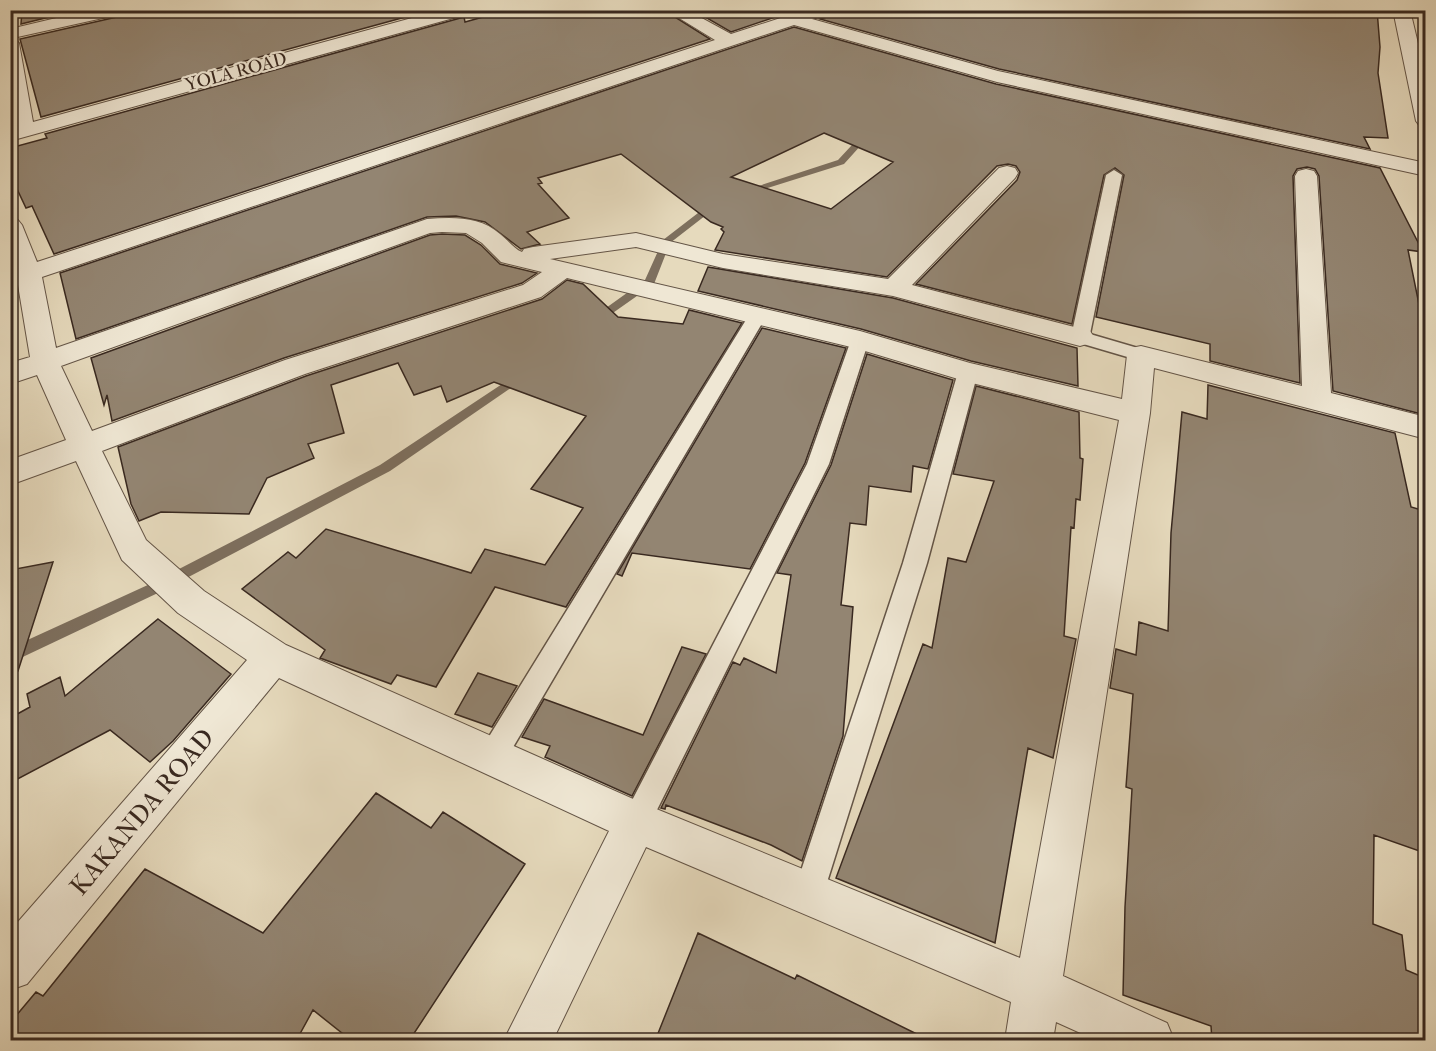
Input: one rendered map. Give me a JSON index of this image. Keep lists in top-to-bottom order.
{
  "streets": {
    "street": ["YOLA ROAD", "KAKANDA ROAD"]
  }
}
